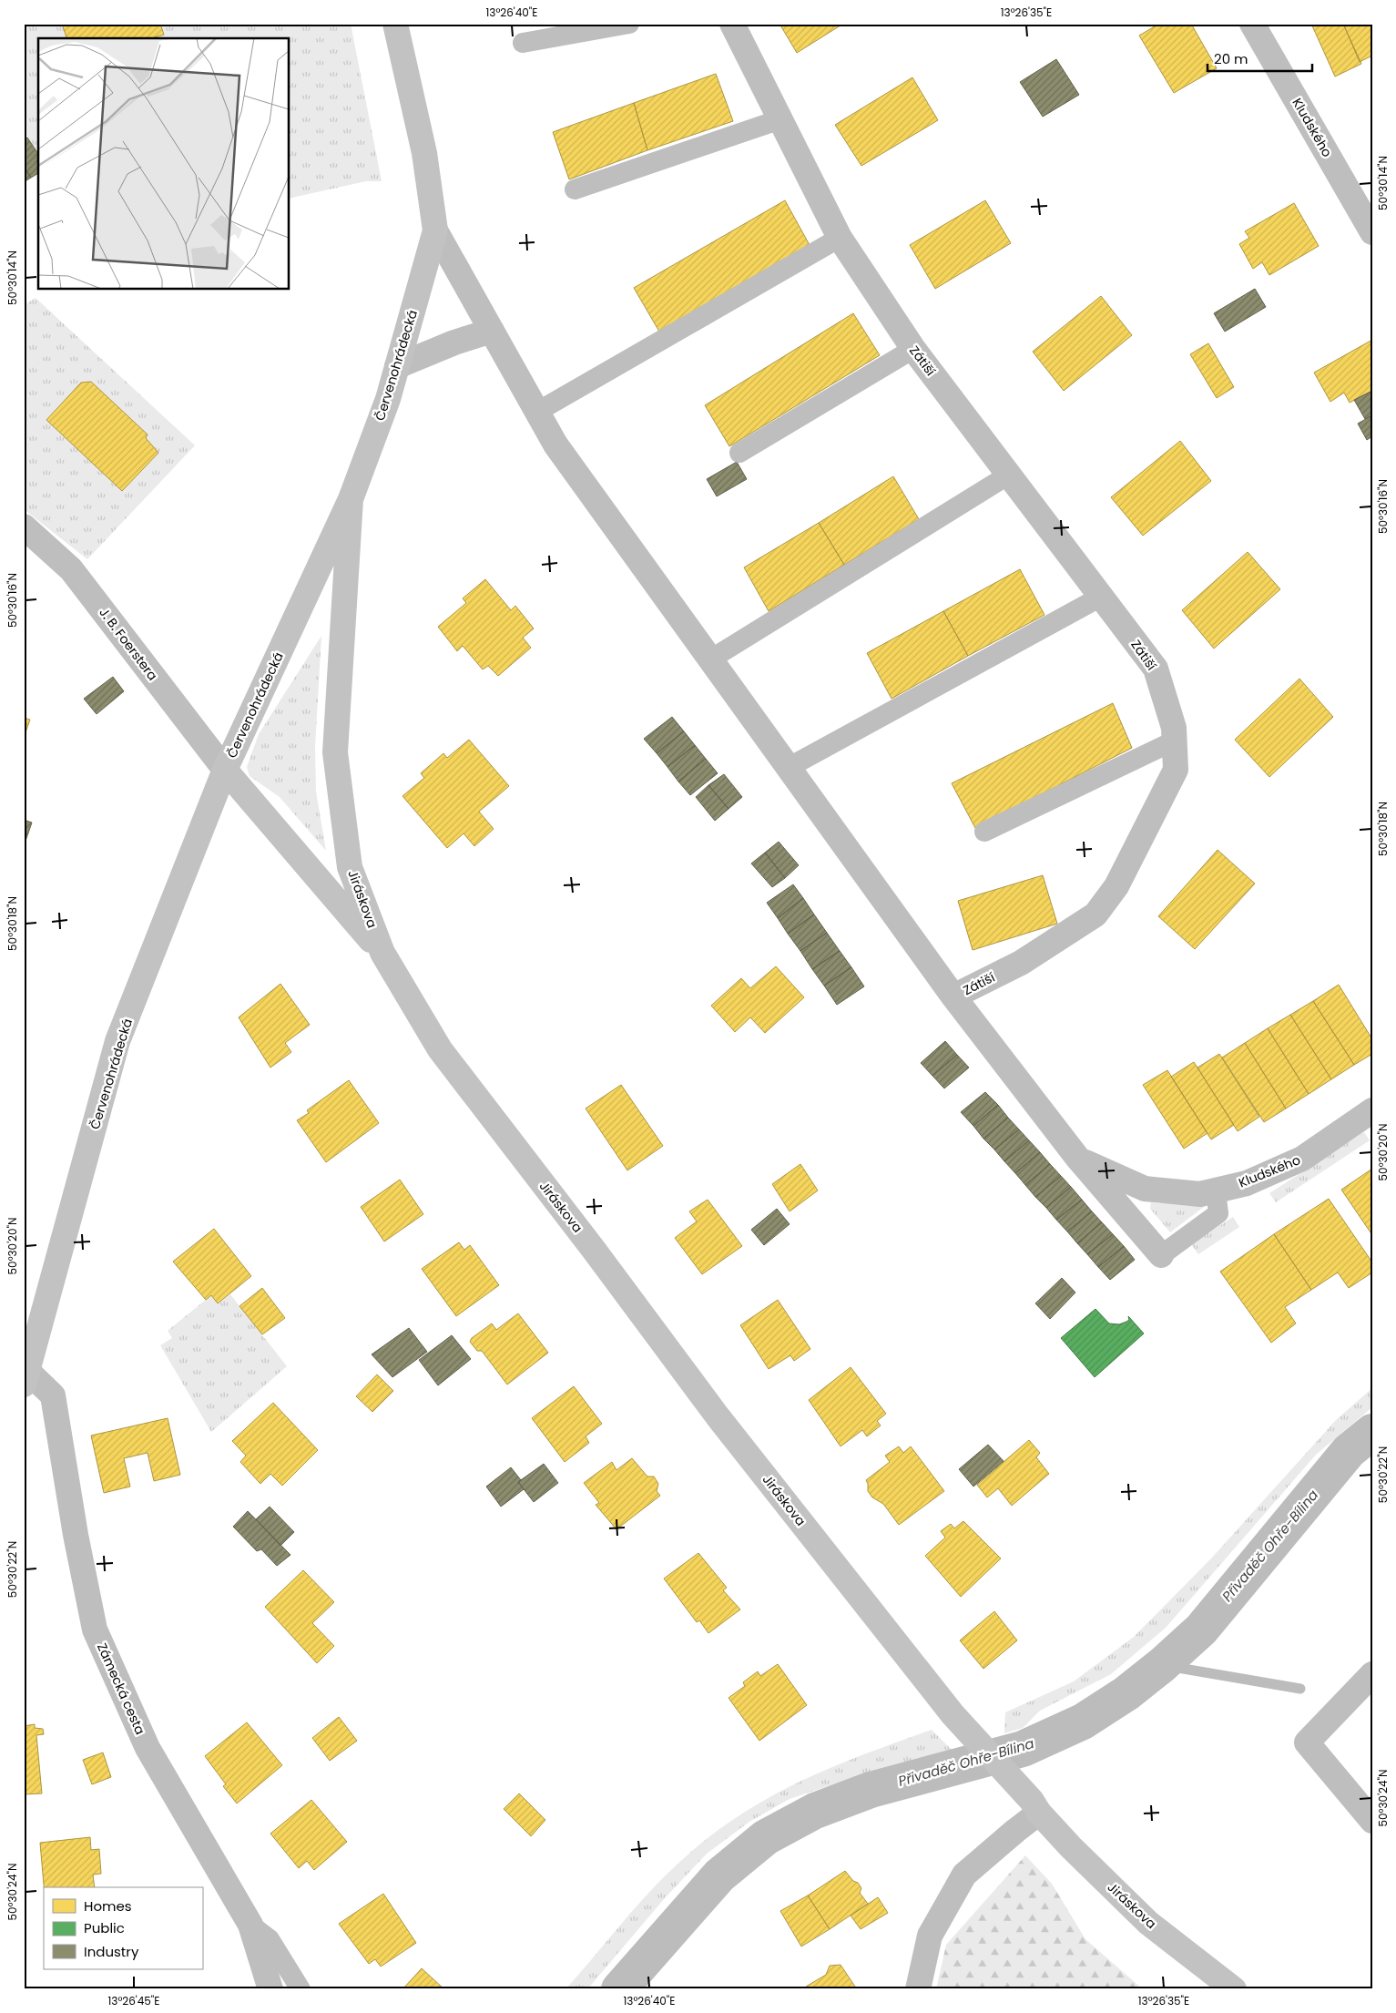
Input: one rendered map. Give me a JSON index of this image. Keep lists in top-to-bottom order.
{
  "streets": {
    "street": [
      "Kludského",
      "Zátiší",
      "Červenohrádecká",
      "J. B. Foerstera",
      "Jiráskova",
      "Zámecká cesta"
    ]
  },
  "crossings": [
    ["Kludského", "Zátiší"],
    ["Červenohrádecká", "J. B. Foerstera"],
    ["Červenohrádecká", "Jiráskova"],
    ["Červenohrádecká", "Zámecká cesta"]
  ],
  "water": ["Přivaděč Ohře-Bílina"],
  "legend": ["Homes", "Public", "Industry"],
  "scale_bar": "20 m",
  "coordinates": [
    "13°26'40\"E",
    "13°26'35\"E",
    "50°30'14\"N",
    "50°30'16\"N",
    "50°30'18\"N",
    "50°30'20\"N",
    "50°30'22\"N",
    "50°30'24\"N",
    "13°26'45\"E"
  ]
}
